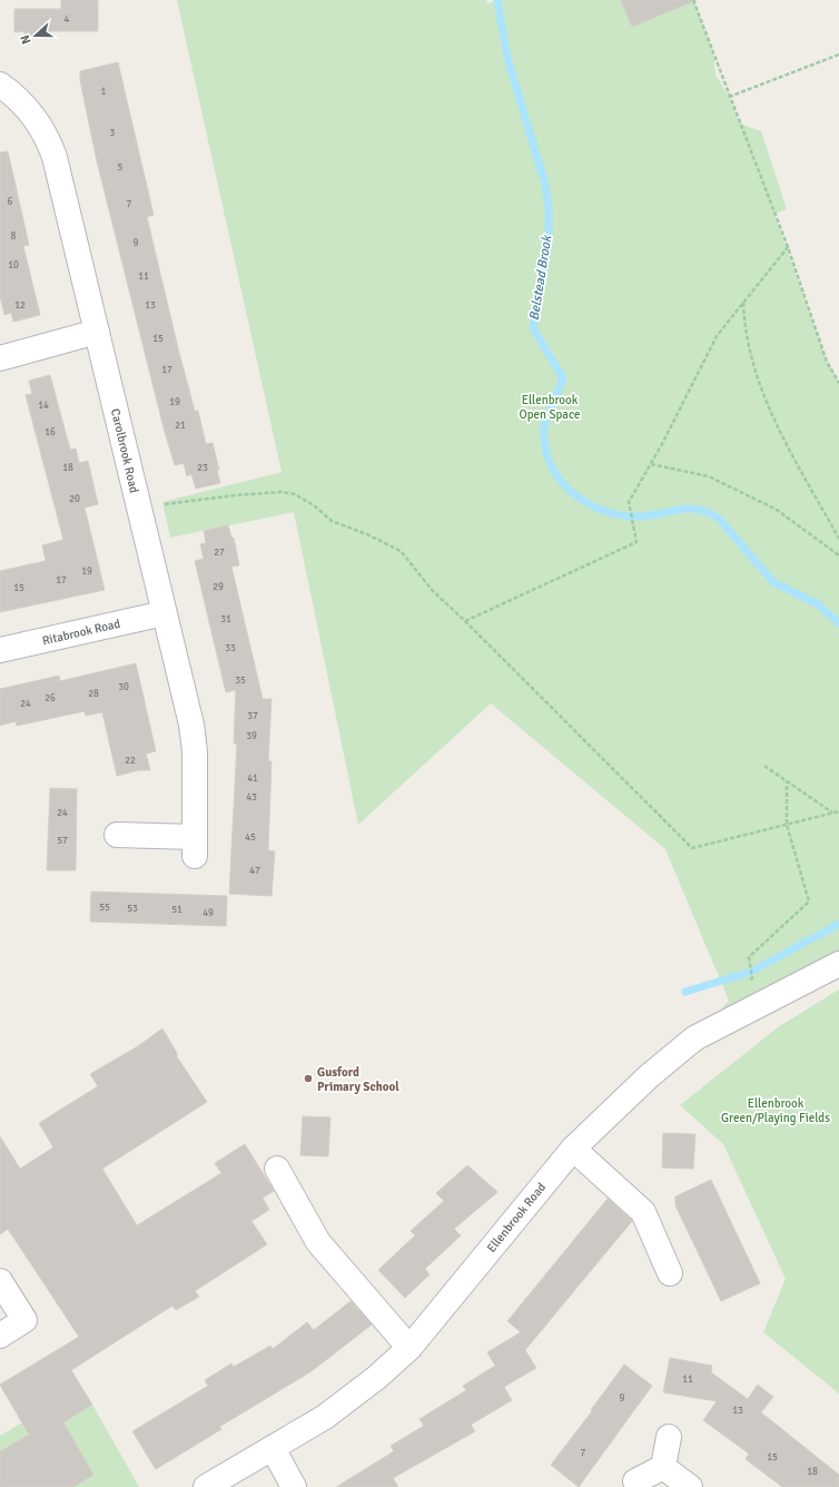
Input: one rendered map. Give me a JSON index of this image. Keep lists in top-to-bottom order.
{
  "streets": {
    "street": ["Carolbrook Road", "Ritabrook Road", "Ellenbrook Road"]
  },
  "crossings": [
    ["Carolbrook Road", "Ritabrook Road"]
  ],
  "water": ["Belstead Brook"],
  "parks": ["Ellenbrook Open Space", "Ellenbrook Green/Playing Fields"],
  "places": ["Gusford Primary School"],
  "house_numbers": [
    "4",
    "1",
    "3",
    "5",
    "6",
    "7",
    "8",
    "9",
    "10",
    "11",
    "12",
    "13",
    "15",
    "17",
    "19",
    "14",
    "21",
    "16",
    "18",
    "23",
    "20",
    "27",
    "19",
    "17",
    "29",
    "15",
    "31",
    "33",
    "35",
    "30",
    "28",
    "26",
    "24",
    "37",
    "39",
    "22",
    "41",
    "43",
    "24",
    "45",
    "57",
    "47",
    "55",
    "53",
    "51",
    "49",
    "11",
    "9",
    "13",
    "7",
    "15",
    "18"
  ],
  "north": "left"
}
